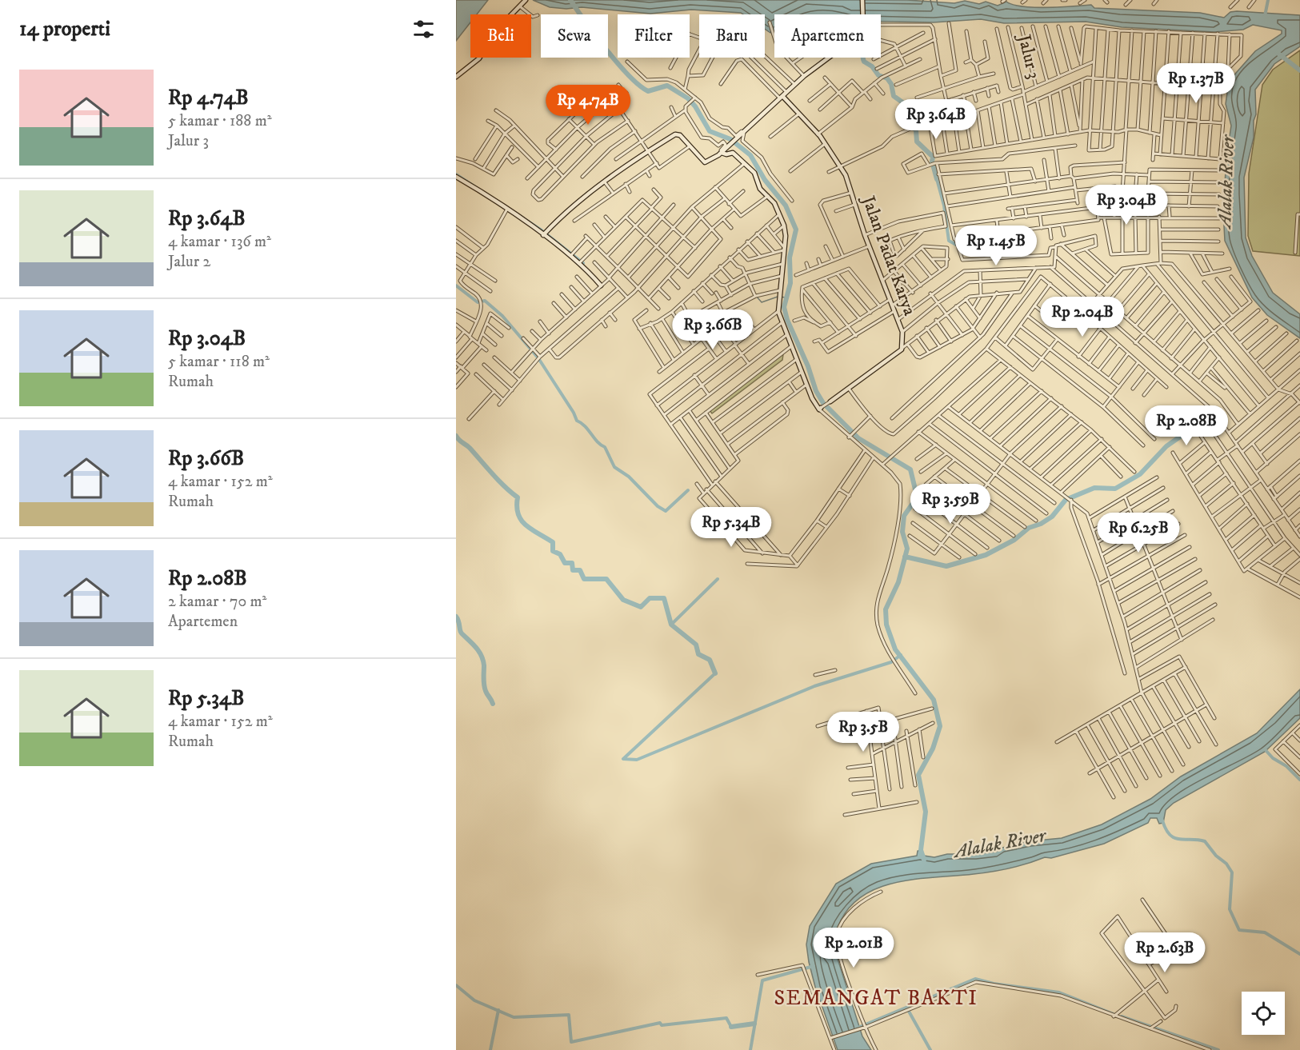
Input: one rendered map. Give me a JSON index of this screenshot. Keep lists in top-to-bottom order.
{
  "streets": {
    "street": ["Jalur 3", "Jalan Padat Karya"]
  },
  "districts": ["SEMANGAT BAKTI"],
  "water": ["Alalak River"],
  "page": {
    "heading": "14 properti",
    "chip": [
      "Beli",
      "Sewa",
      "Filter",
      "Baru",
      "Apartemen"
    ],
    "list": [
      {
        "name": "Rp 4.74B",
        "note": "5 kamar · 188 m² · Jalur 3"
      },
      {
        "name": "Rp 3.64B",
        "note": "4 kamar · 136 m² · Jalur 2"
      },
      {
        "name": "Rp 3.04B",
        "note": "5 kamar · 118 m² · Rumah"
      },
      {
        "name": "Rp 3.66B",
        "note": "4 kamar · 152 m² · Rumah"
      },
      {
        "name": "Rp 2.08B",
        "note": "2 kamar · 70 m² · Apartemen"
      },
      {
        "name": "Rp 5.34B",
        "note": "4 kamar · 152 m² · Rumah"
      }
    ],
    "price": [
      "Rp 1.37B",
      "Rp 4.74B",
      "Rp 3.64B",
      "Rp 3.04B",
      "Rp 1.45B",
      "Rp 2.04B",
      "Rp 3.66B",
      "Rp 2.08B",
      "Rp 3.59B",
      "Rp 5.34B",
      "Rp 6.25B",
      "Rp 3.5B",
      "Rp 2.01B",
      "Rp 2.63B"
    ]
  }
}
